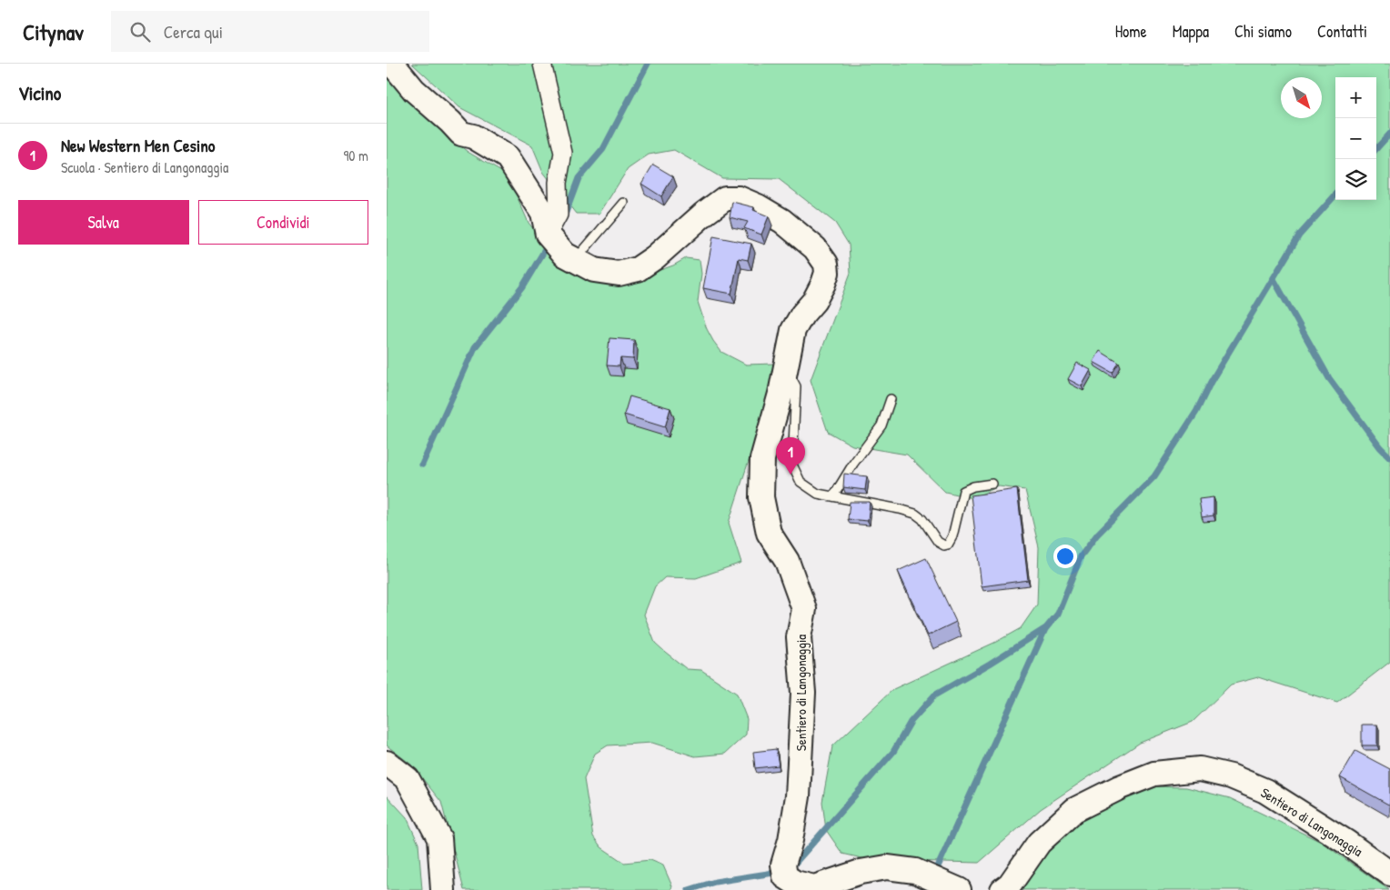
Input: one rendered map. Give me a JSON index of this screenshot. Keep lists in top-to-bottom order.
{
  "streets": {
    "street": ["Sentiero di Langonaggia"]
  },
  "north": "bottom right",
  "page": {
    "header": "Citynav",
    "search": "Cerca qui",
    "nav": [
      "Home",
      "Mappa",
      "Chi siamo",
      "Contatti"
    ],
    "heading": "Vicino",
    "map_buttons": ["+", "−"],
    "list": [
      {
        "mark": "1",
        "name": "New Western Men Cesino",
        "note": "Scuola · Sentiero di Langonaggia",
        "value": "90 m"
      }
    ],
    "buttons": ["Salva", "Condividi"],
    "pins": "1"
  }
}
